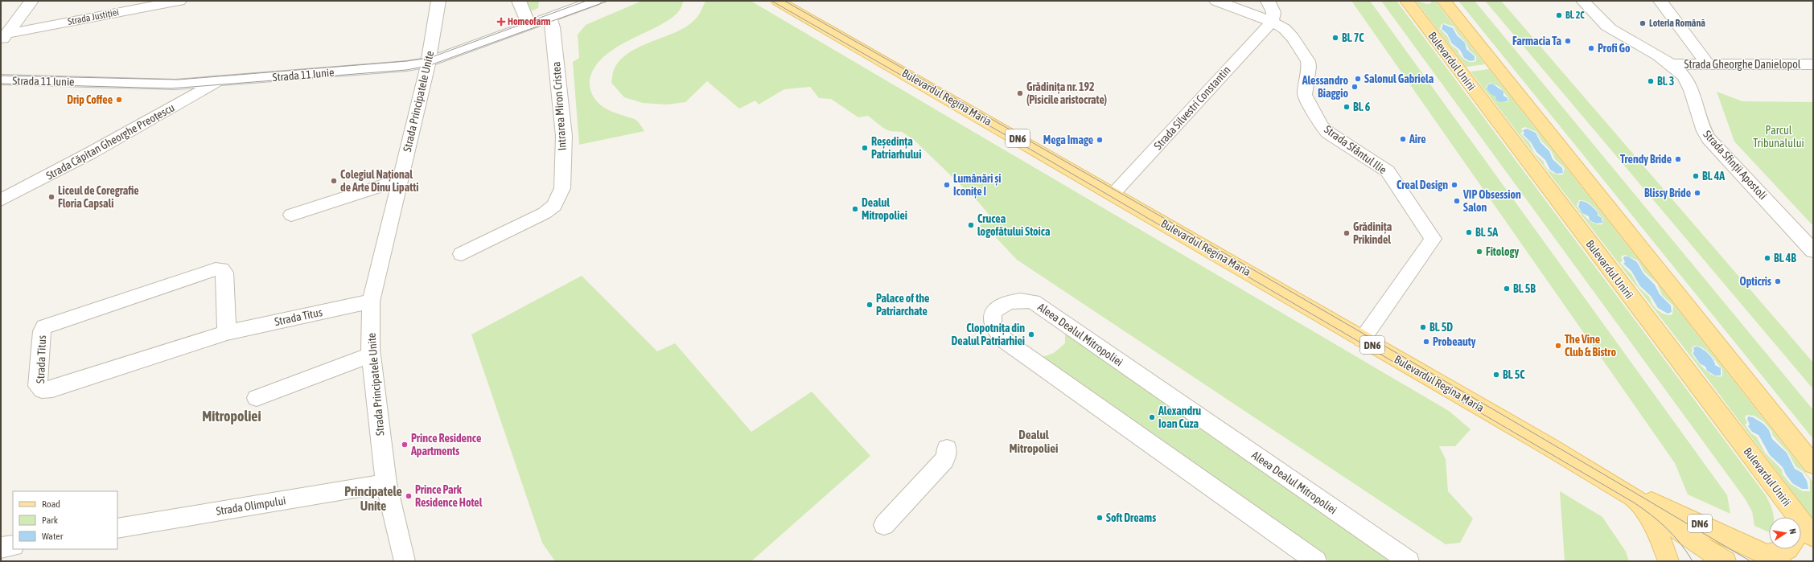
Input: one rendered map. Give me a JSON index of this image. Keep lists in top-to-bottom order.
{
  "streets": {
    "main road": ["Bulevardul Unirii", "Bulevardul Regina Maria", "DN6"],
    "street": [
      "Strada Justiției",
      "Strada Gheorghe Danielopol",
      "Strada 11 Iunie",
      "Strada Principatele Unite",
      "Intrarea Miron Cristea",
      "Strada Silvestri Constantin",
      "Strada Căpitan Gheorghe Preoțescu",
      "Strada Sfântul Ilie",
      "Strada Sfinții Apostoli",
      "Strada Titus",
      "Aleea Dealul Mitropoliei",
      "Strada Olimpului"
    ]
  },
  "crossings": [
    ["Strada Gheorghe Danielopol", "Strada Sfinții Apostoli"],
    ["Strada 11 Iunie", "Strada Principatele Unite"],
    ["Strada 11 Iunie", "Intrarea Miron Cristea"],
    ["Strada 11 Iunie", "Strada Căpitan Gheorghe Preoțescu"],
    ["Bulevardul Regina Maria", "Strada Silvestri Constantin"],
    ["Bulevardul Regina Maria", "DN6"],
    ["Bulevardul Regina Maria", "Strada Sfântul Ilie"],
    ["Strada Principatele Unite", "Strada Titus"],
    ["Strada Principatele Unite", "Strada Olimpului"],
    ["Strada Silvestri Constantin", "Strada Sfântul Ilie"]
  ],
  "districts": ["Mitropoliei", "Dealul Mitropoliei", "Principatele Unite"],
  "parks": ["Parcul Tribunalului"],
  "places": {
    "other": [
      "Bl. 2C",
      "Loteria Română",
      "Bl. 7C",
      "Farmacia Ta",
      "Profi Go",
      "Salonul Gabriela",
      "Bl. 3",
      "Alessandro Biaggio",
      "Grădinița nr. 192 (Pisicile aristocrate)",
      "Drip Coffee",
      "Bl. 6",
      "Aire",
      "Mega Image",
      "Reședința Patriarhului",
      "Trendy Bride",
      "Bl. 4A",
      "Colegiul Național de Arte Dinu Lipatti",
      "Lumânări și Iconițe I",
      "Creal Design",
      "Blissy Bride",
      "Liceul de Coregrafie Floria Capsali",
      "VIP Obsession Salon",
      "Dealul Mitropoliei",
      "Crucea logofătului Stoica",
      "Bl. 5A",
      "Grădinița Prikindel",
      "Fitology",
      "Bl. 4B",
      "Opticris",
      "Bl. 5B",
      "Palace of the Patriarchate",
      "Bl. 5D",
      "Clopotnița din Dealul Patriarhiei",
      "Probeauty",
      "The Vine Club & Bistro",
      "Bl. 5C",
      "Alexandru Ioan Cuza",
      "Prince Residence Apartments",
      "Prince Park Residence Hotel",
      "Soft Dreams"
    ],
    "health": ["Homeofarm"]
  },
  "legend": ["Road", "Park", "Water"],
  "north": "right"
}
